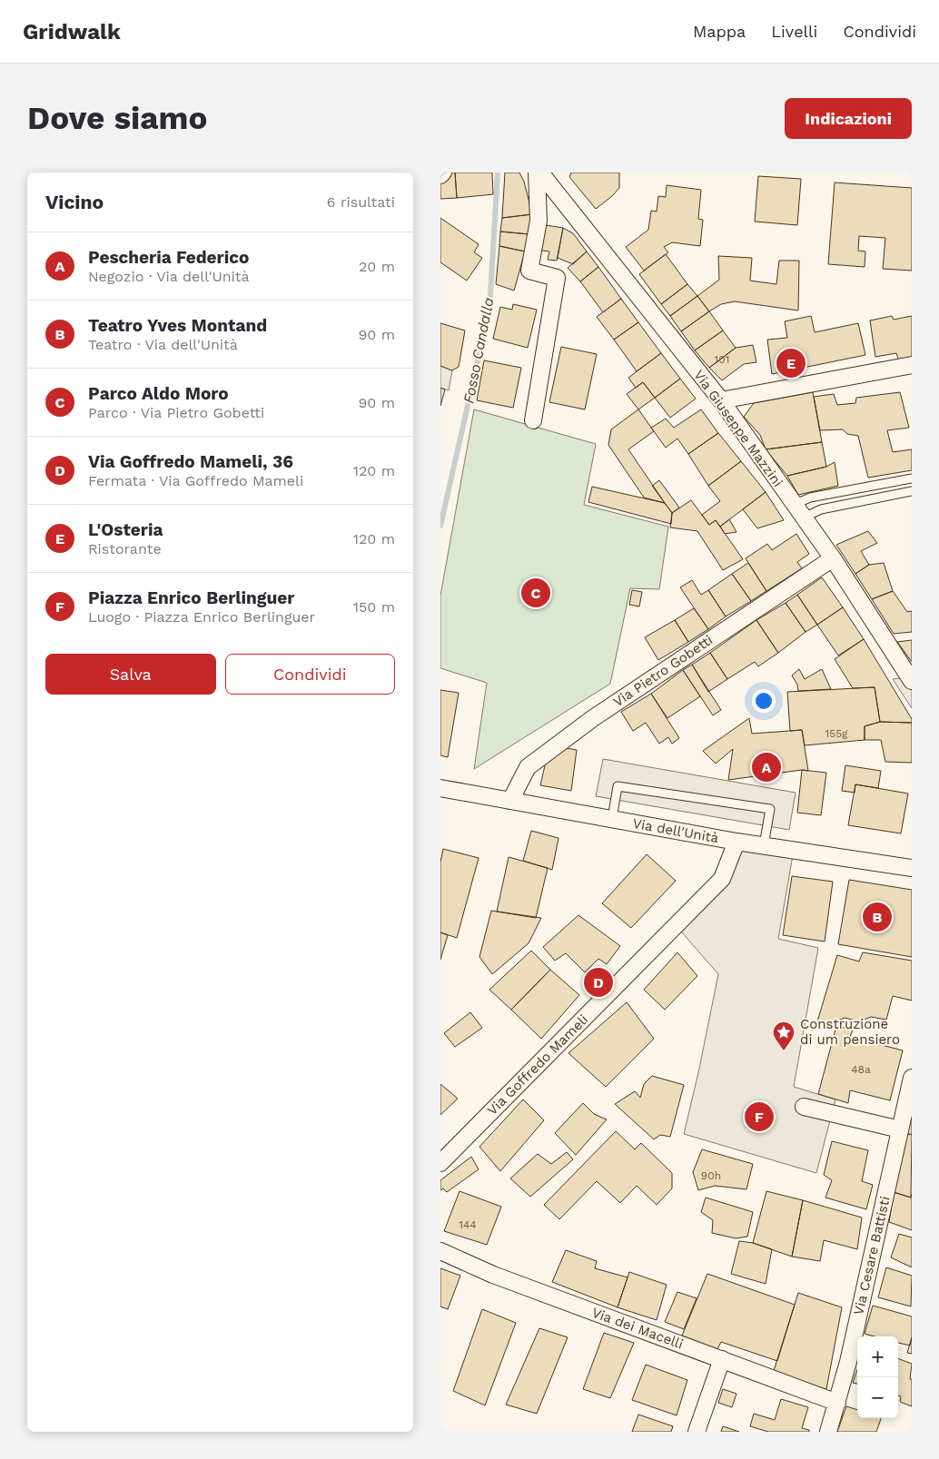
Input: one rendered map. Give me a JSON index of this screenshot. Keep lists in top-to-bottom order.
{
  "streets": {
    "street": [
      "Via Giuseppe Mazzini",
      "Via Pietro Gobetti",
      "Via dell'Unità",
      "Via Goffredo Mameli",
      "Via Cesare Battisti",
      "Via dei Macelli"
    ]
  },
  "crossings": [
    ["Via Giuseppe Mazzini", "Via Pietro Gobetti"],
    ["Via Pietro Gobetti", "Via dell'Unità"],
    ["Via dell'Unità", "Via Goffredo Mameli"],
    ["Via Cesare Battisti", "Via dei Macelli"]
  ],
  "water": ["Fosso Candalla"],
  "places": {
    "place": ["Construzione di um pensiero"]
  },
  "house_numbers": [
    "101",
    "155g",
    "48a",
    "90h",
    "144"
  ],
  "page": {
    "header": "Gridwalk",
    "nav": ["Mappa", "Livelli", "Condividi"],
    "buttons": [
      "Indicazioni",
      ["Salva", "Condividi"]
    ],
    "title": "Dove siamo",
    "heading": ["Vicino", "6 risultati"],
    "list": [
      {
        "mark": "A",
        "name": "Pescheria Federico",
        "note": "Negozio · Via dell'Unità",
        "value": "20 m"
      },
      {
        "mark": "B",
        "name": "Teatro Yves Montand",
        "note": "Teatro · Via dell'Unità",
        "value": "90 m"
      },
      {
        "mark": "C",
        "name": "Parco Aldo Moro",
        "note": "Parco · Via Pietro Gobetti",
        "value": "90 m"
      },
      {
        "mark": "D",
        "name": "Via Goffredo Mameli, 36",
        "note": "Fermata · Via Goffredo Mameli",
        "value": "120 m"
      },
      {
        "mark": "E",
        "name": "L'Osteria",
        "note": "Ristorante",
        "value": "120 m"
      },
      {
        "mark": "F",
        "name": "Piazza Enrico Berlinguer",
        "note": "Luogo · Piazza Enrico Berlinguer",
        "value": "150 m"
      }
    ],
    "pins": [
      "E",
      "C",
      "A",
      "B",
      "D",
      "F"
    ],
    "map_buttons": ["+", "−"]
  }
}
